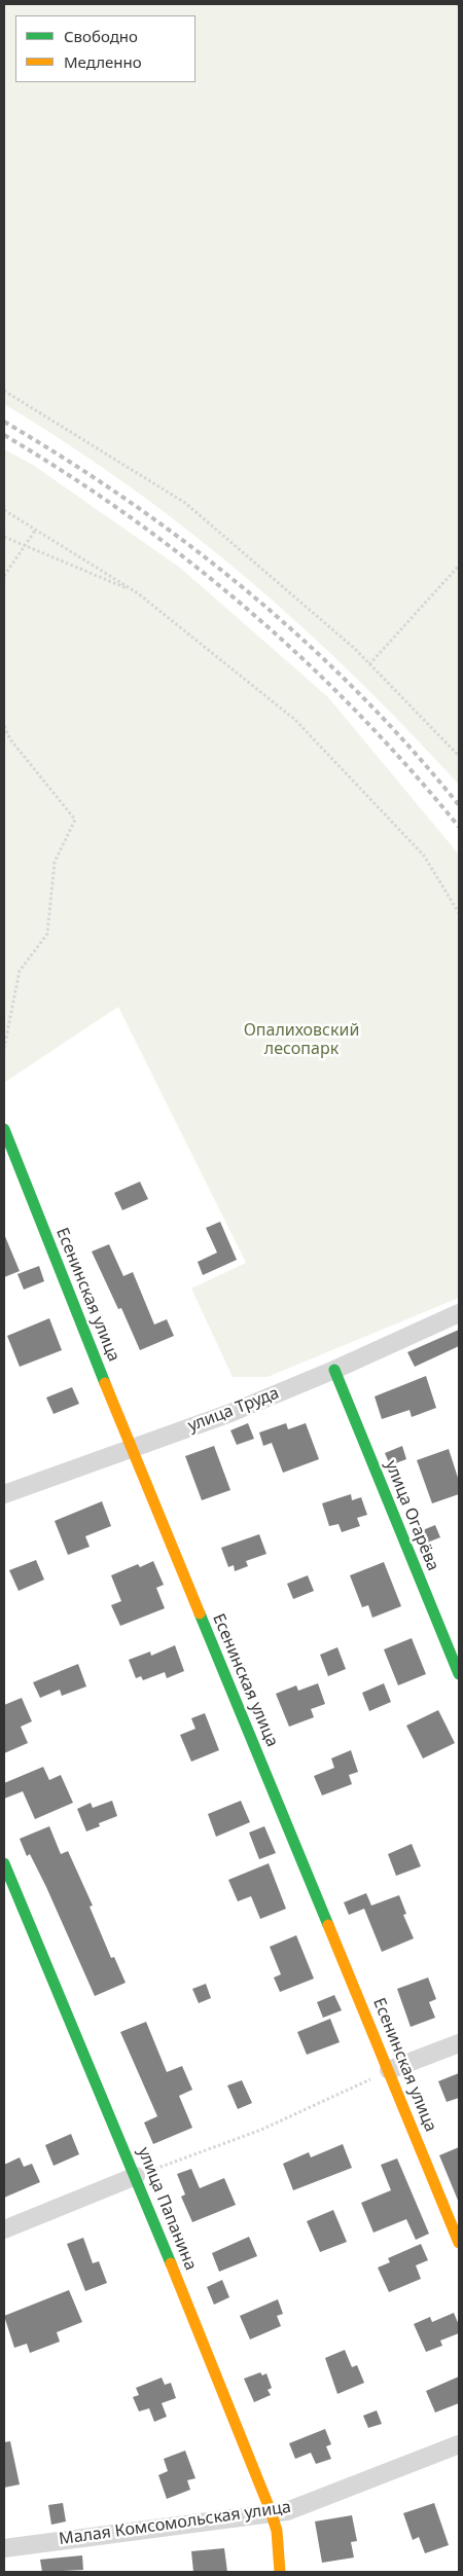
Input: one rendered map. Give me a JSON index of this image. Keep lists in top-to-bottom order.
{
  "streets": {
    "street": [
      "Есенинская улица",
      "улица Труда",
      "улица Огарёва",
      "улица Папанина",
      "Малая Комсомольская улица"
    ]
  },
  "crossings": [
    ["Есенинская улица", "улица Труда"],
    ["улица Труда", "улица Огарёва"],
    ["улица Папанина", "Малая Комсомольская улица"]
  ],
  "parks": ["Опалиховский лесопарк"],
  "legend": ["Свободно", "Медленно"]
}
